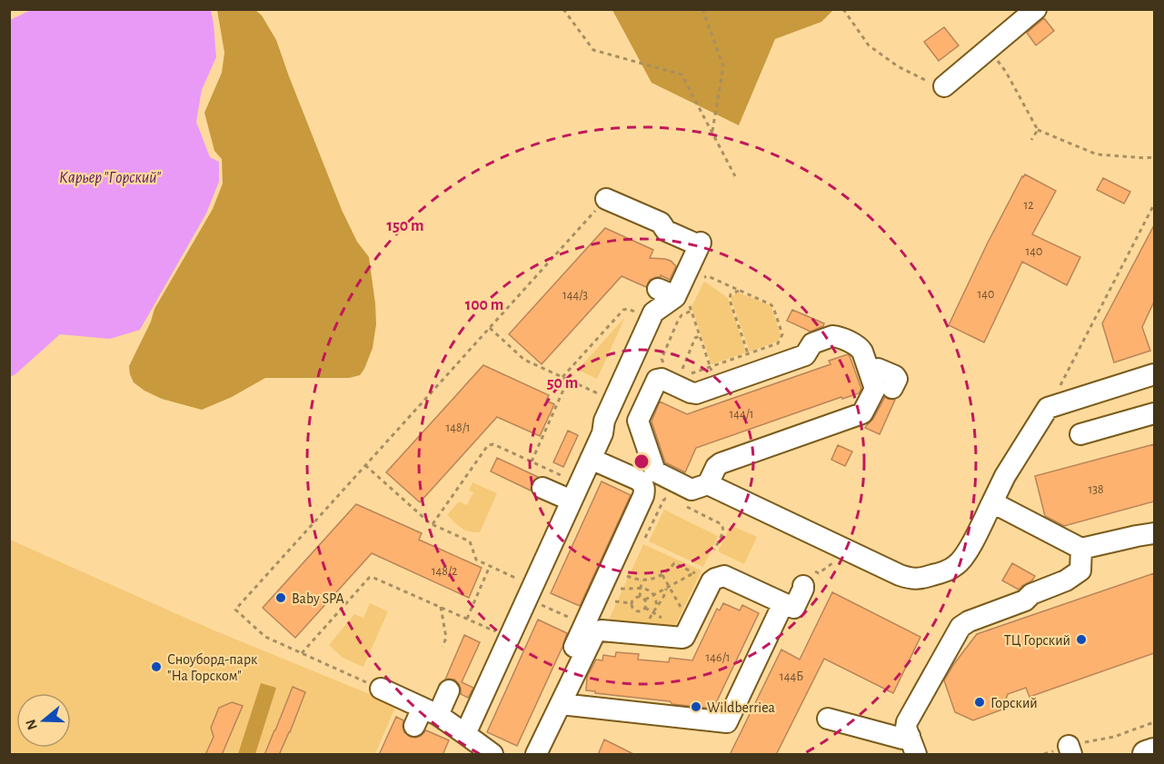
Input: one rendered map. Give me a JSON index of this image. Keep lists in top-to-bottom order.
{
  "water": ["Карьер \"Горский\""],
  "places": [
    "Baby SPA",
    "ТЦ Горский",
    "Сноуборд-парк \"На Горском\"",
    "Горский",
    "Wildberriea"
  ],
  "house_numbers": [
    "12",
    "140",
    "140",
    "144/3",
    "144/1",
    "148/1",
    "138",
    "148/2",
    "146/1",
    "144Б"
  ],
  "north": "left",
  "rings": ["150 m", "100 m", "50 m"]
}
